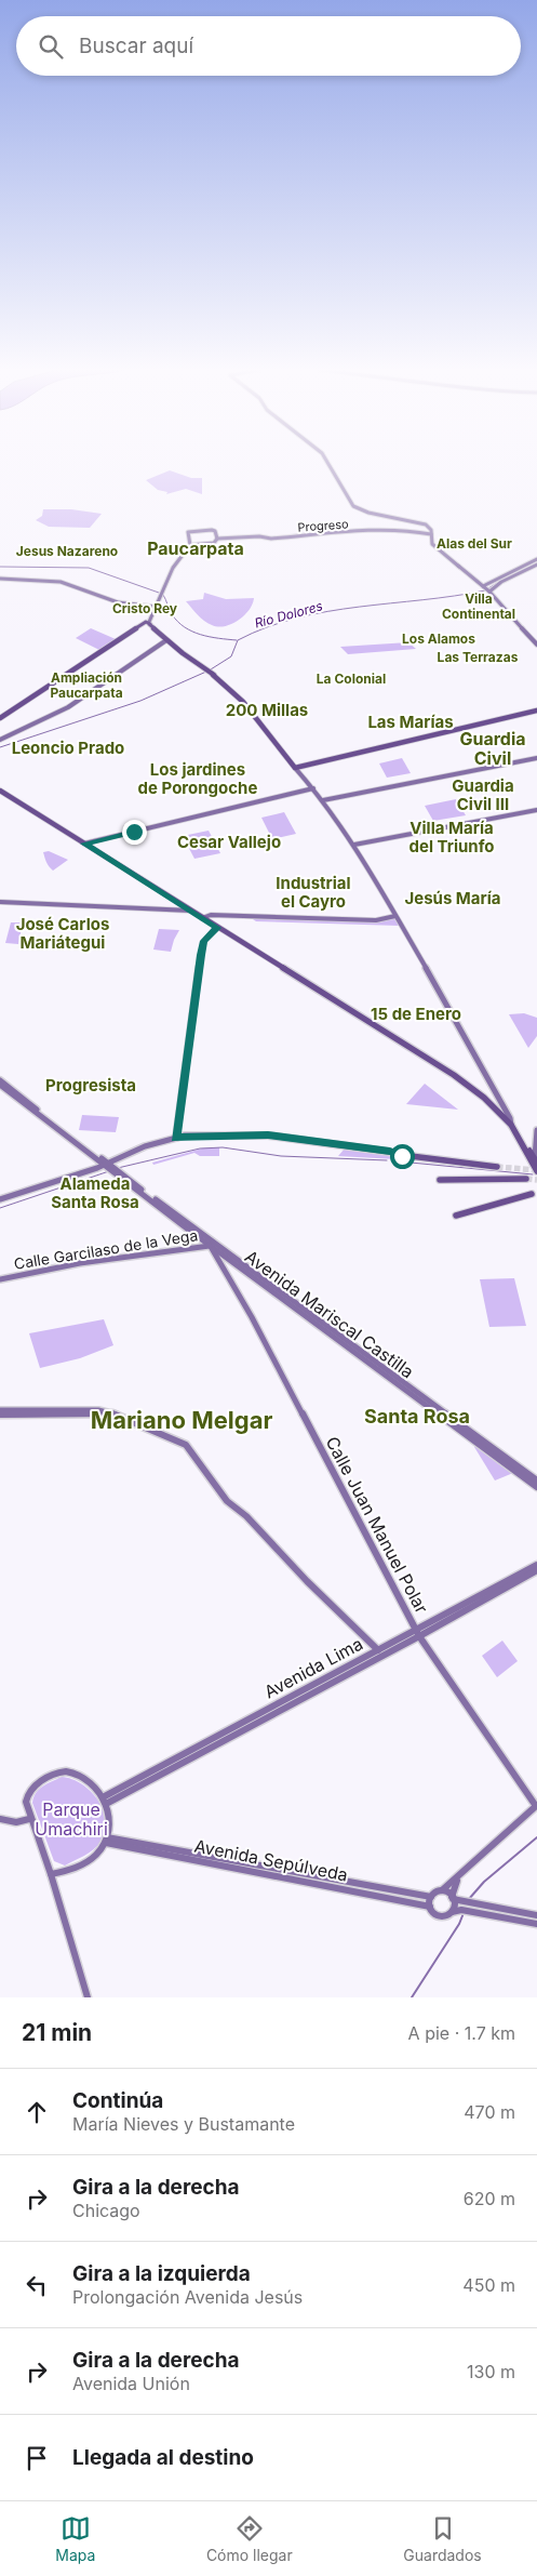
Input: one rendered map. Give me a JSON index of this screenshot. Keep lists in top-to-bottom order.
{
  "streets": {
    "street": [
      "Progreso",
      "Calle Garcilaso de la Vega",
      "Avenida Mariscal Castilla",
      "Calle Juan Manuel Polar",
      "Avenida Lima",
      "Avenida Sepúlveda"
    ]
  },
  "crossings": [
    ["Calle Garcilaso de la Vega", "Avenida Mariscal Castilla"],
    ["Calle Garcilaso de la Vega", "Calle Juan Manuel Polar"],
    ["Avenida Mariscal Castilla", "Calle Juan Manuel Polar"],
    ["Calle Juan Manuel Polar", "Avenida Lima"],
    ["Avenida Lima", "Avenida Sepúlveda"]
  ],
  "districts": [
    "Alas del Sur",
    "Paucarpata",
    "Jesus Nazareno",
    "Villa Continental",
    "Cristo Rey",
    "Los Alamos",
    "Las Terrazas",
    "Ampliación Paucarpata",
    "La Colonial",
    "200 Millas",
    "Las Marías",
    "Guardia Civil",
    "Leoncio Prado",
    "Los jardines de Porongoche",
    "Guardia Civil III",
    "Villa María del Triunfo",
    "Cesar Vallejo",
    "Industrial el Cayro",
    "Jesús María",
    "José Carlos Mariátegui",
    "15 de Enero",
    "Progresista",
    "Alameda Santa Rosa",
    "Santa Rosa",
    "Mariano Melgar"
  ],
  "water": ["Río Dolores"],
  "parks": ["Parque Umachiri"],
  "page": {
    "search": "Buscar aquí",
    "heading": ["21 min", "A pie · 1.7 km"],
    "list": [
      ["Continúa", "María Nieves y Bustamante", "470 m"],
      ["Gira a la derecha", "Chicago", "620 m"],
      ["Gira a la izquierda", "Prolongación Avenida Jesús", "450 m"],
      ["Gira a la derecha", "Avenida Unión", "130 m"],
      "Llegada al destino"
    ],
    "nav": ["Mapa", "Cómo llegar", "Guardados"]
  }
}
